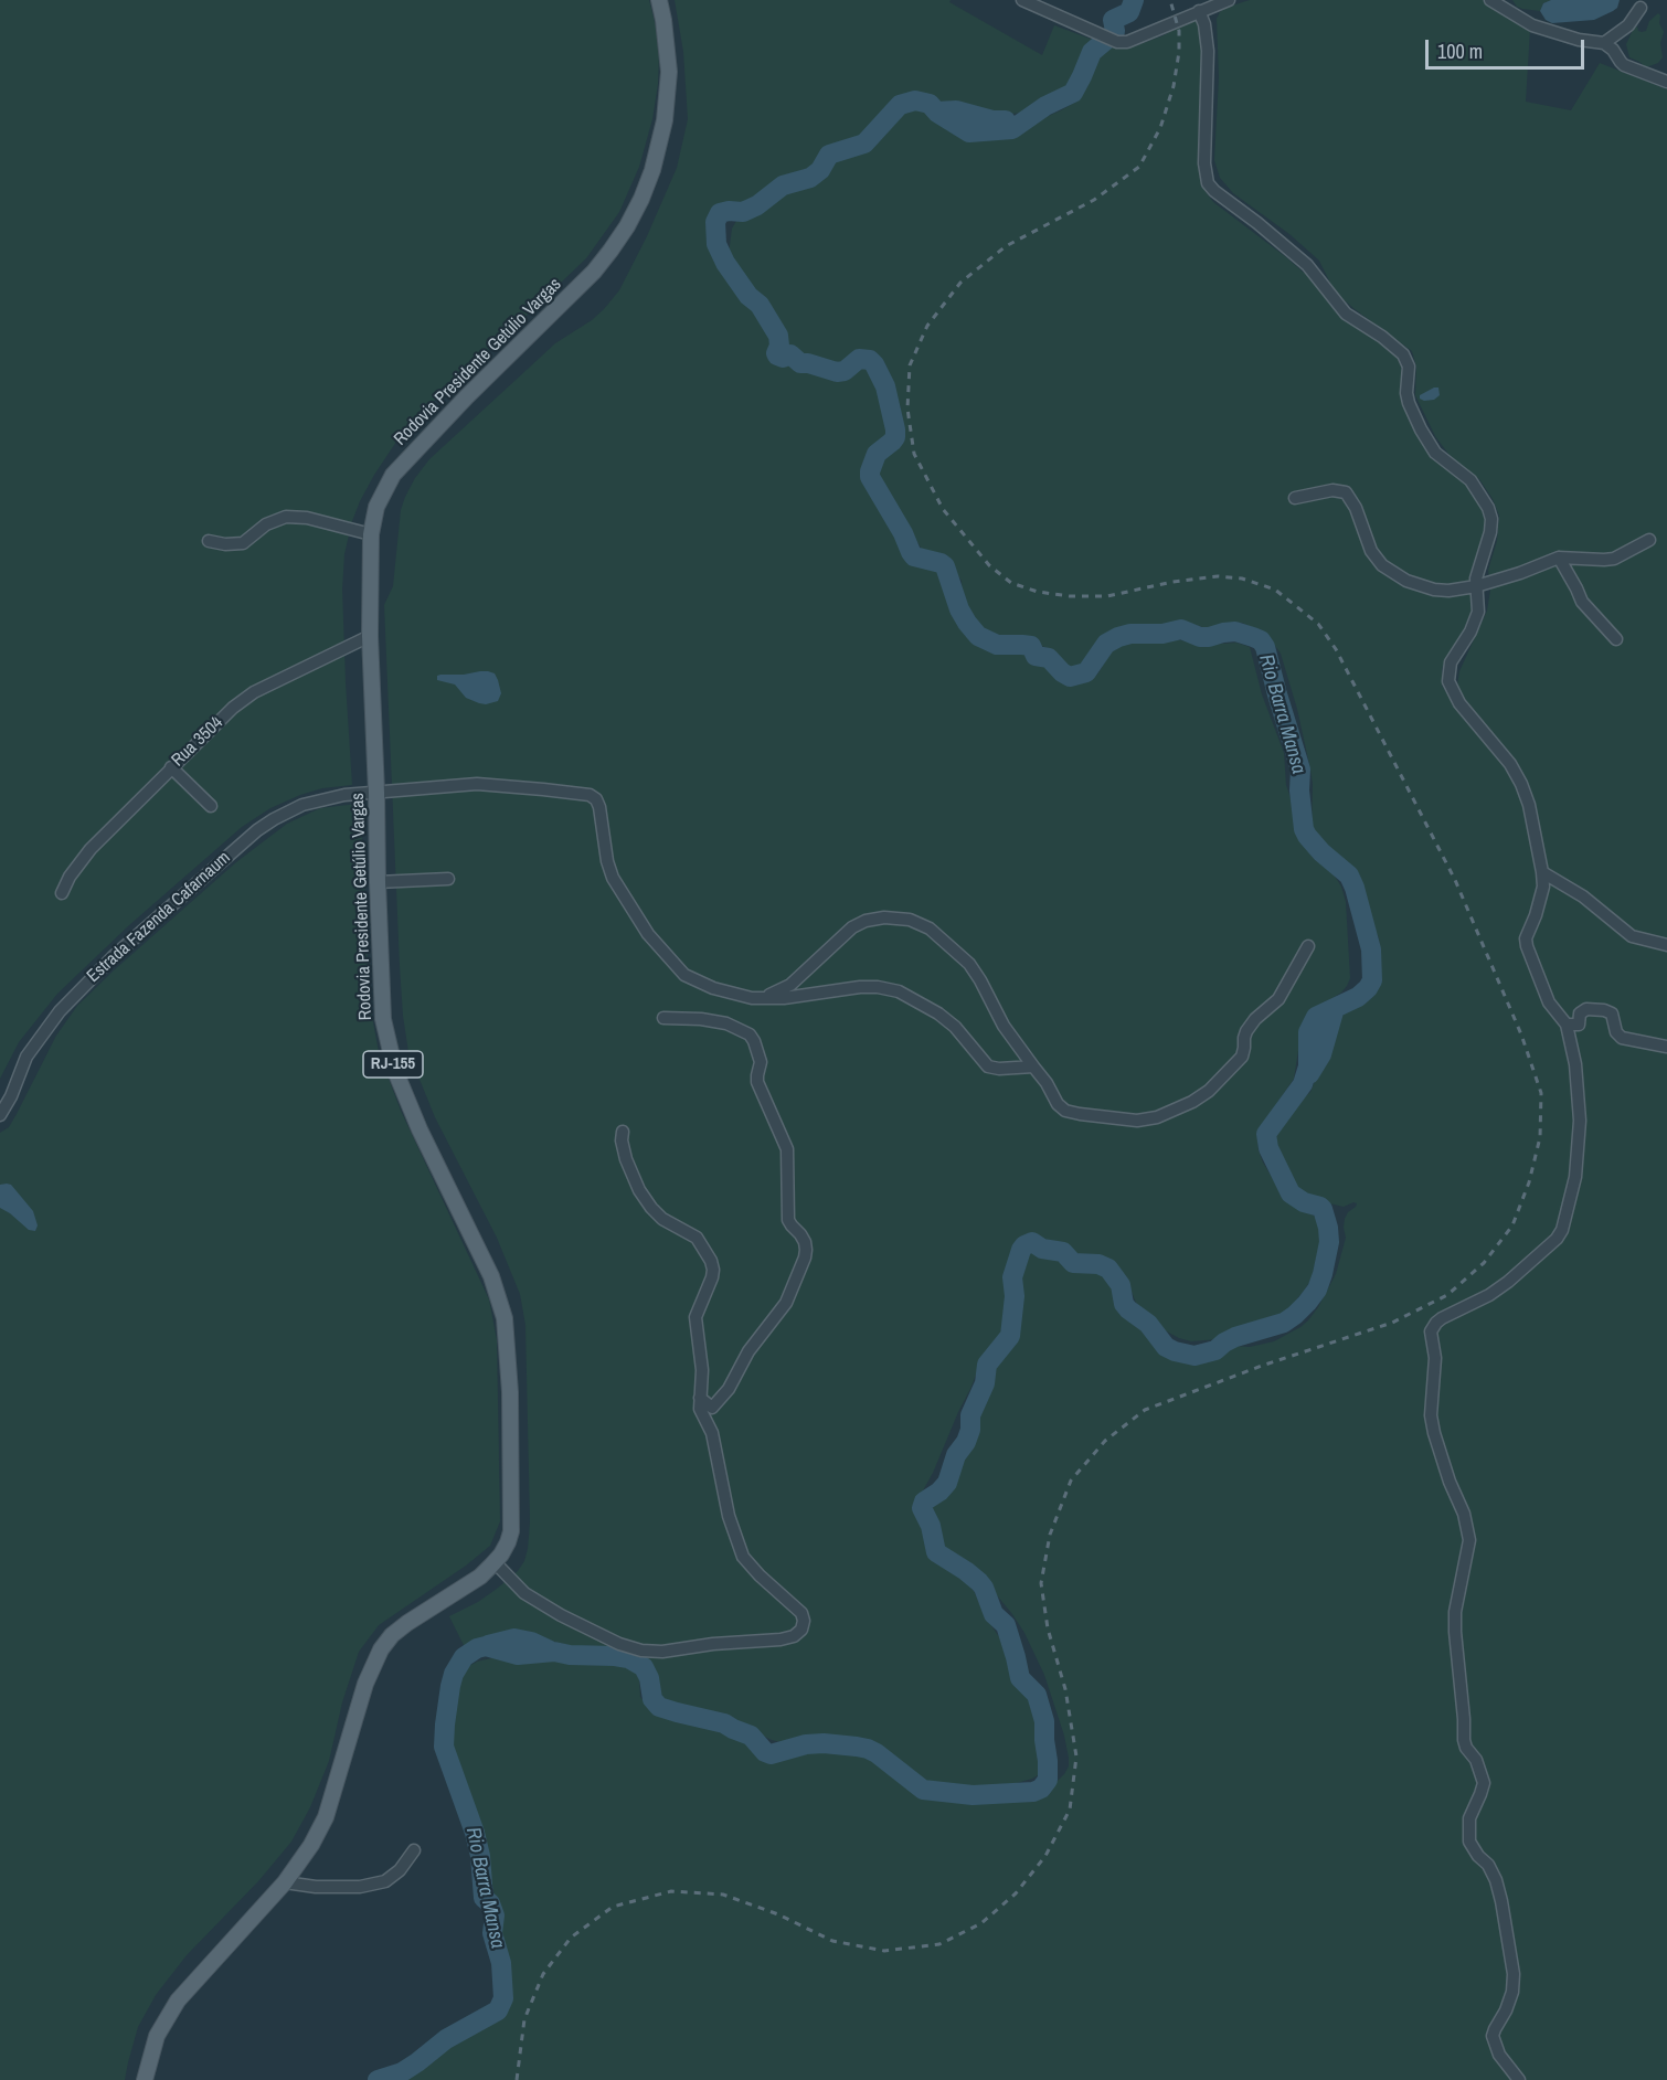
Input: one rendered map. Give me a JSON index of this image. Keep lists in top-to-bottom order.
{
  "streets": {
    "main road": ["Rodovia Presidente Getúlio Vargas", "RJ-155"],
    "street": ["Rua 3504", "Estrada Fazenda Cafarnaum"]
  },
  "crossings": [
    ["Rodovia Presidente Getúlio Vargas", "Rua 3504"],
    ["Rodovia Presidente Getúlio Vargas", "Estrada Fazenda Cafarnaum"]
  ],
  "water": ["Rio Barra Mansa"],
  "scale_bar": "100 m"
}
